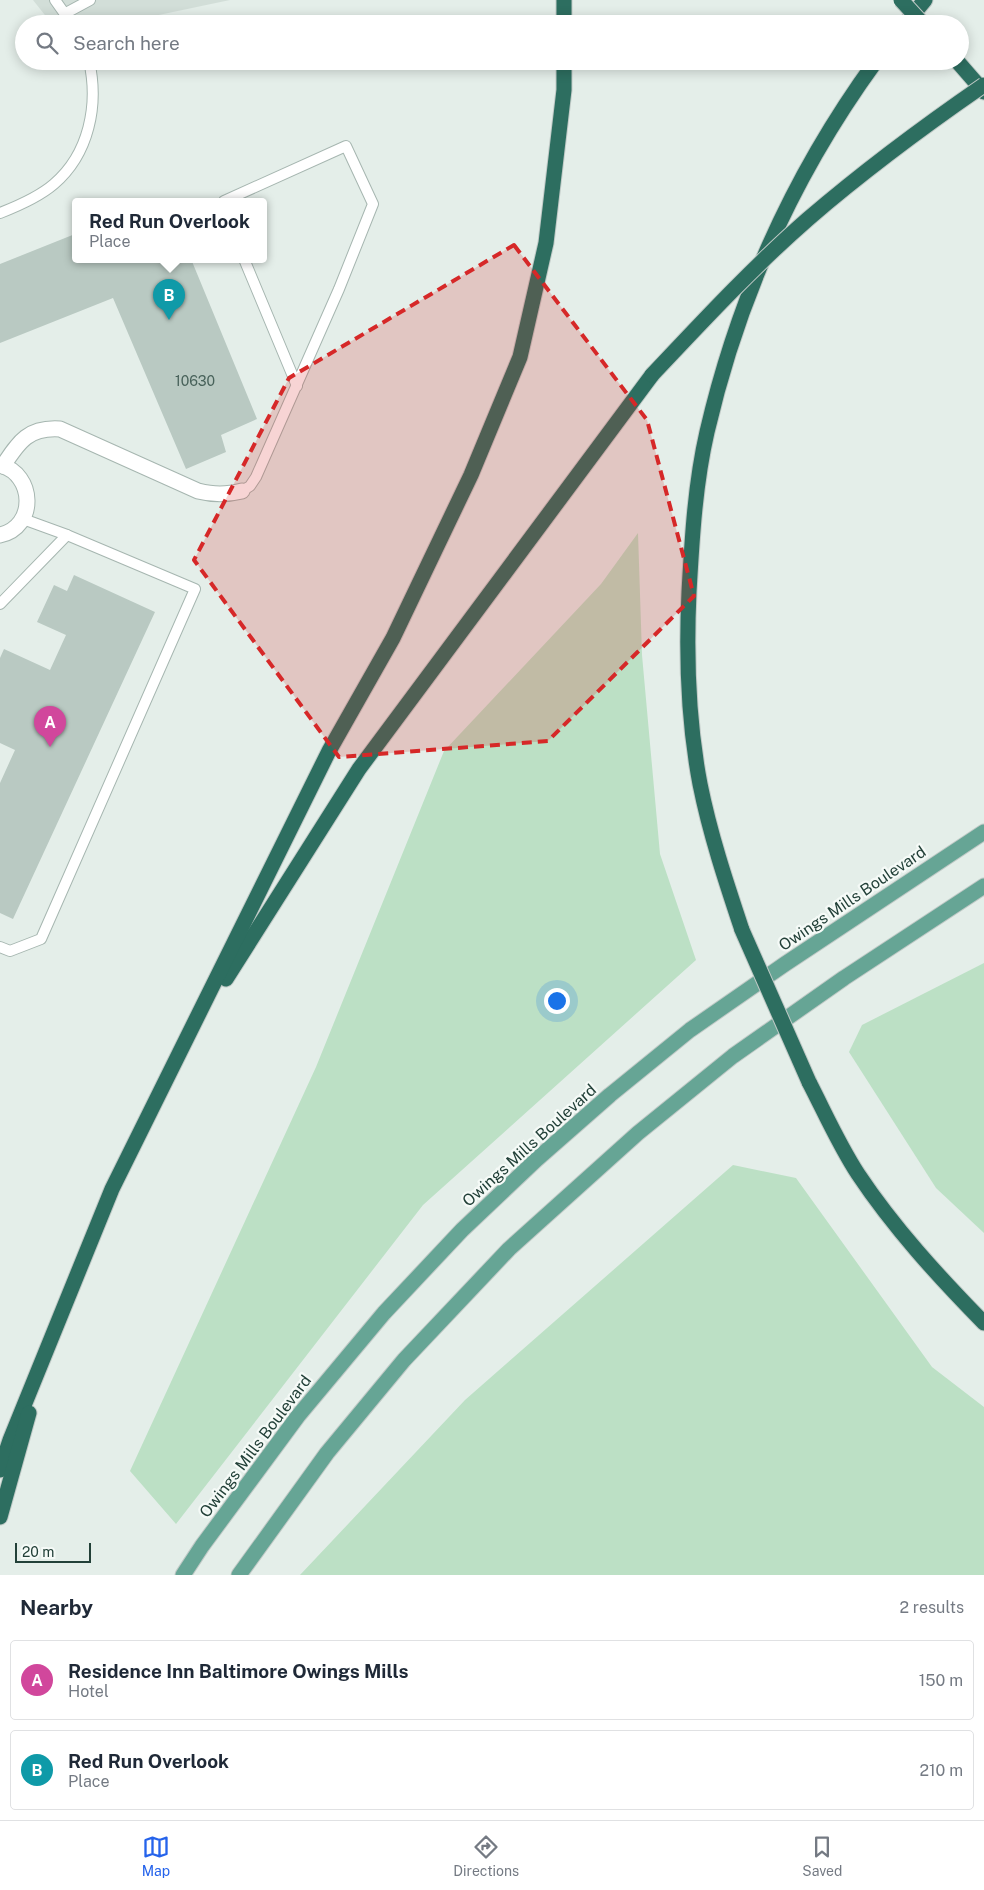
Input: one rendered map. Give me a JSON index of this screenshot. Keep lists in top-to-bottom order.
{
  "streets": {
    "main road": ["Owings Mills Boulevard"]
  },
  "house_numbers": ["10630"],
  "scale_bar": "20 m",
  "page": {
    "search": "Search here",
    "popup": ["Red Run Overlook", "Place"],
    "pins": ["B", "A"],
    "scale": "20 m",
    "heading": ["Nearby", "2 results"],
    "list": [
      {
        "mark": "A",
        "name": "Residence Inn Baltimore Owings Mills",
        "note": "Hotel",
        "value": "150 m"
      },
      {
        "mark": "B",
        "name": "Red Run Overlook",
        "note": "Place",
        "value": "210 m"
      }
    ],
    "nav": ["Map", "Directions", "Saved"]
  }
}
